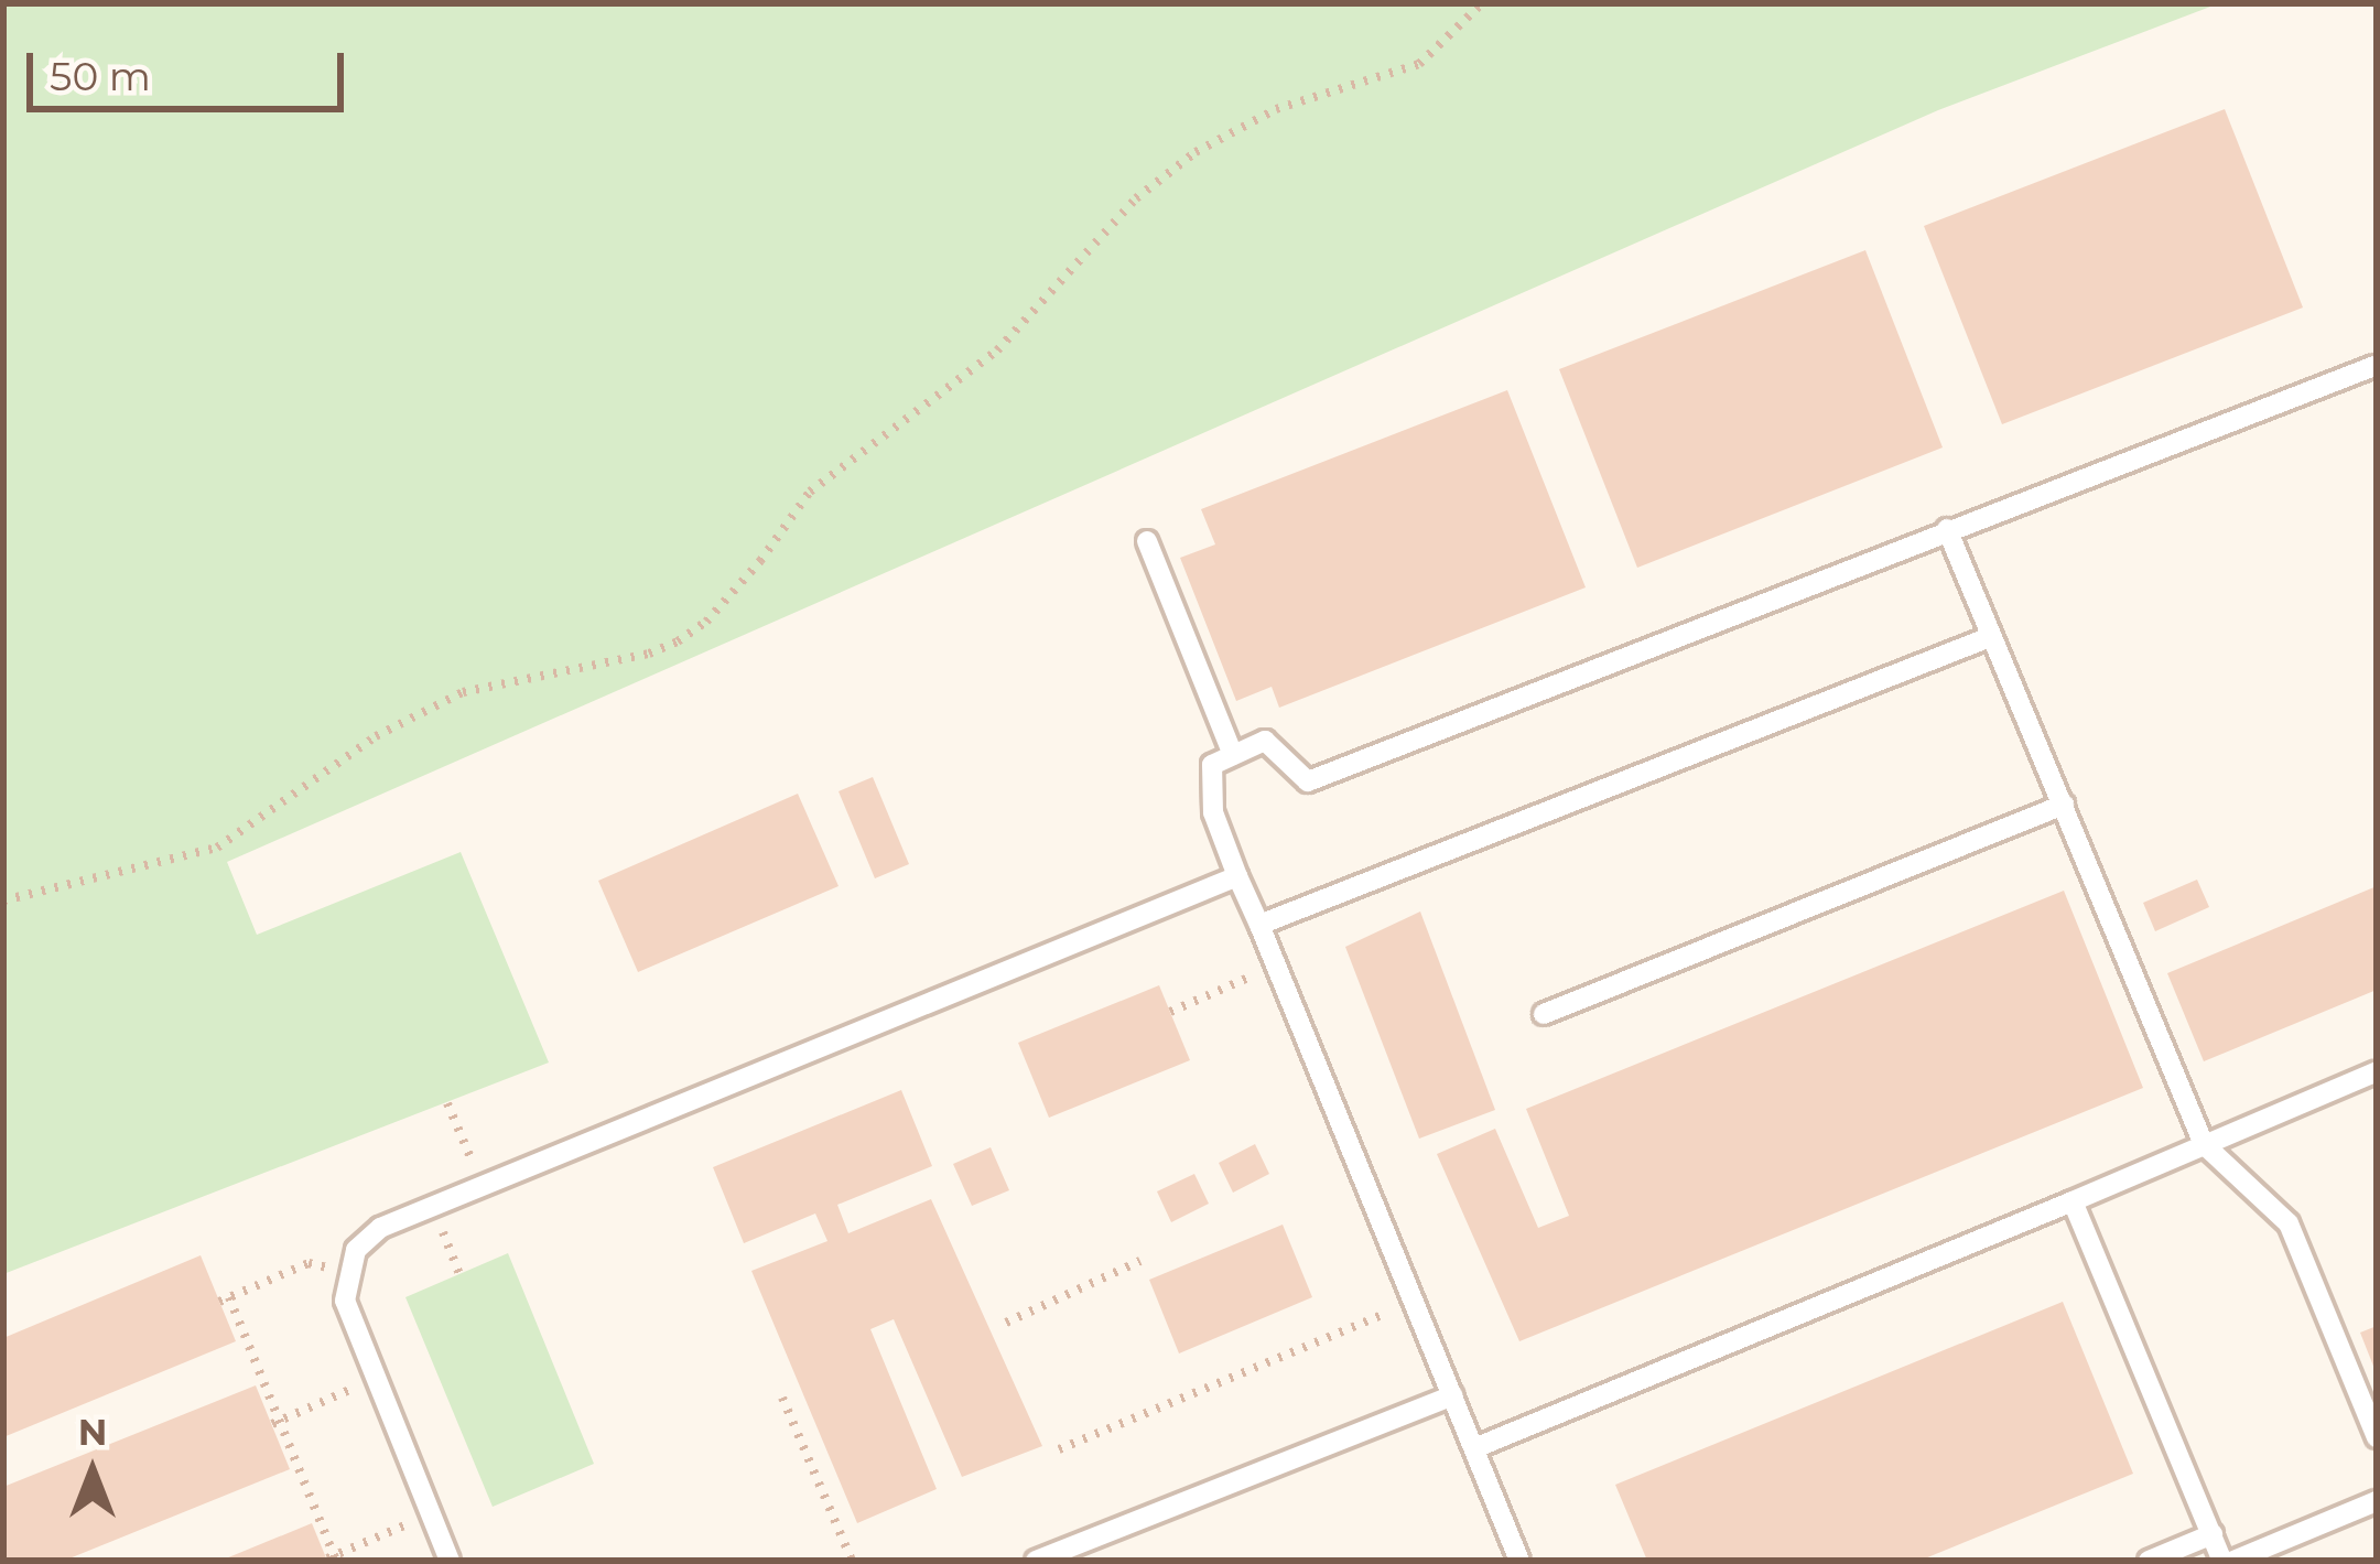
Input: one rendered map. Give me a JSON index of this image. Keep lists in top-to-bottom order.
{
  "scale_bar": "50 m",
  "north": "top"
}
